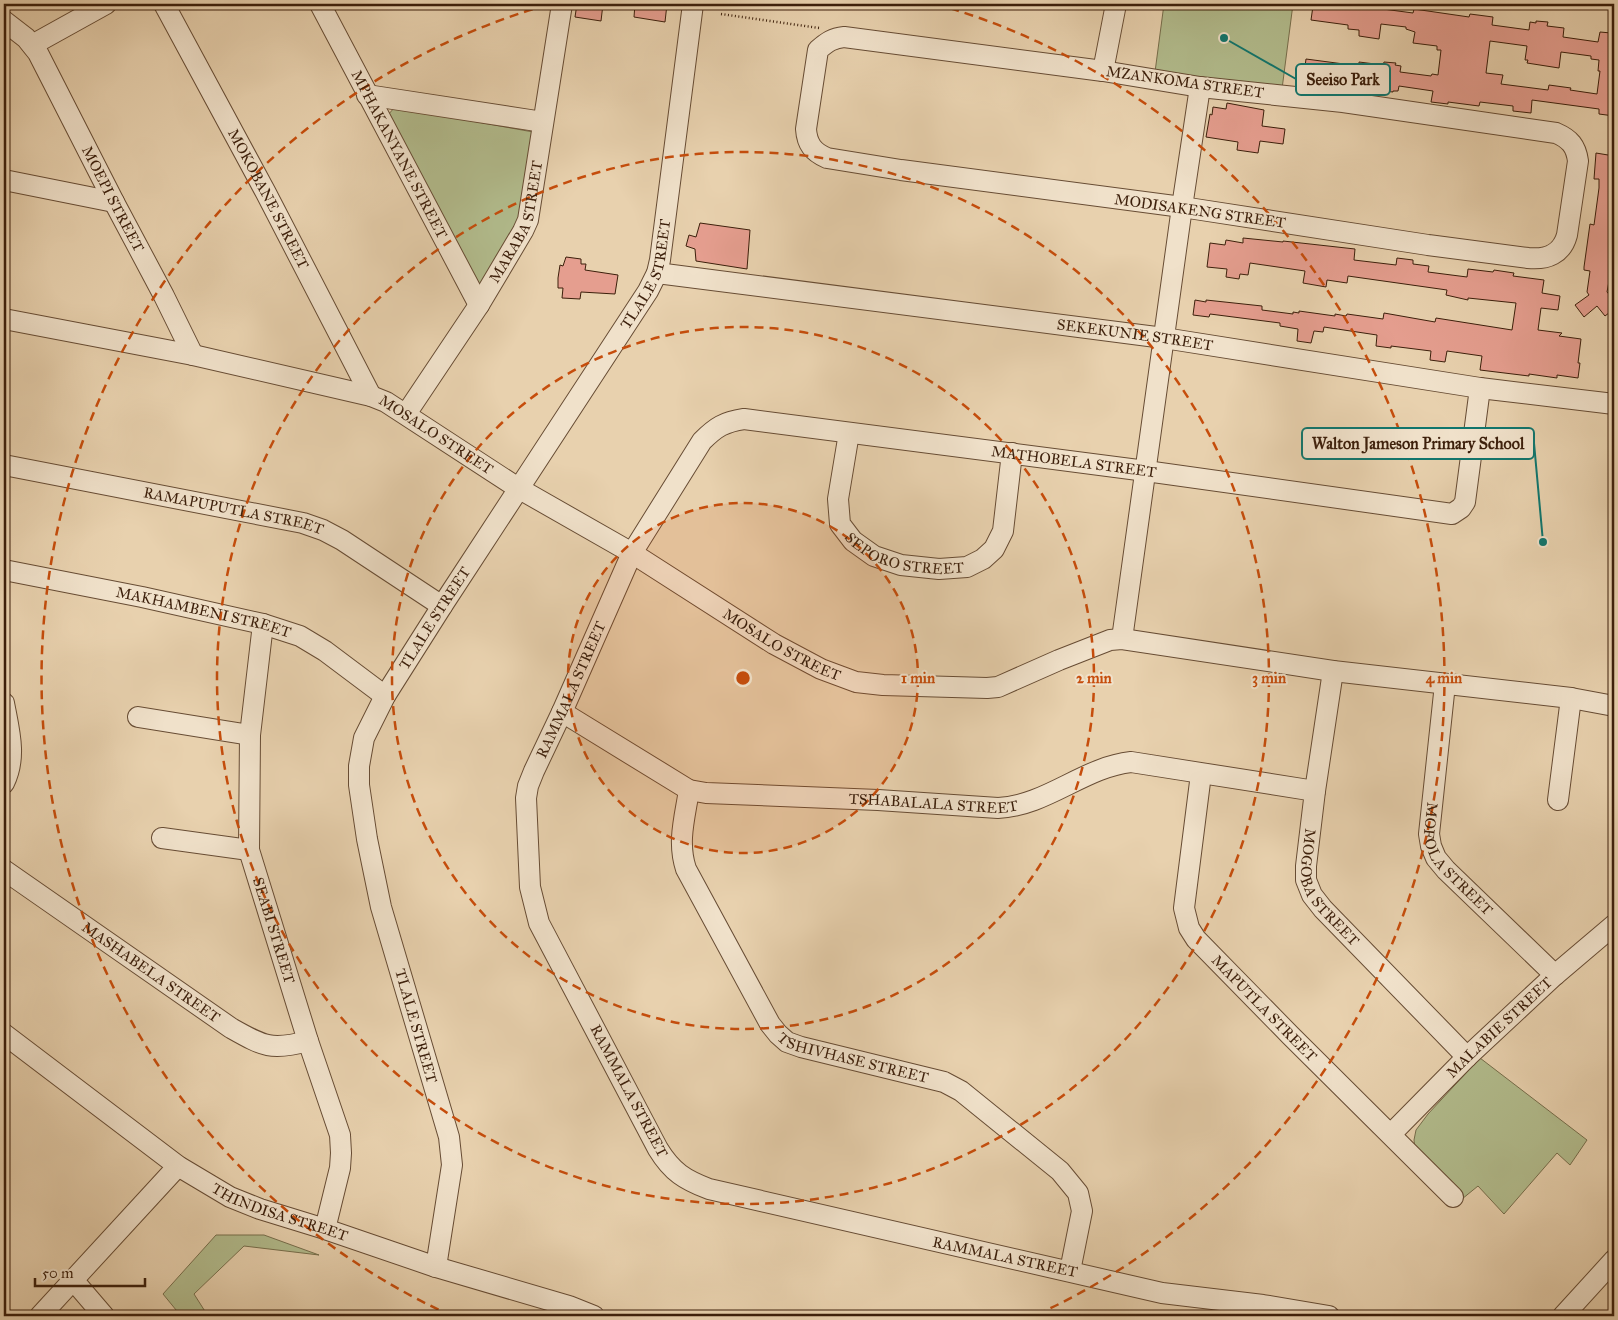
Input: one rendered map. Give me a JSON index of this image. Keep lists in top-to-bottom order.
{
  "streets": {
    "street": [
      "MZANKOMA STREET",
      "MPHAKANYANE STREET",
      "MOKOBANE STREET",
      "MOEPI STREET",
      "MODISAKENG STREET",
      "MARABA STREET",
      "TLALE STREET",
      "SEKEKUNIE STREET",
      "MOSALO STREET",
      "MATHOBELA STREET",
      "RAMAPUPUTLA STREET",
      "SEPORO STREET",
      "MAKHAMBENI STREET",
      "RAMMALA STREET",
      "TSHABALALA STREET",
      "MOFOLA STREET",
      "MOGOBA STREET",
      "SEABI STREET",
      "MASHABELA STREET",
      "MAPUTLA STREET",
      "MALABIE STREET",
      "TSHIVHASE STREET",
      "THINDISA STREET"
    ]
  },
  "crossings": [
    ["MZANKOMA STREET", "MODISAKENG STREET"],
    ["MPHAKANYANE STREET", "MARABA STREET"],
    ["MOKOBANE STREET", "MOSALO STREET"],
    ["MOEPI STREET", "MOSALO STREET"],
    ["MARABA STREET", "MOSALO STREET"],
    ["TLALE STREET", "SEKEKUNIE STREET"],
    ["TLALE STREET", "MOSALO STREET"],
    ["TLALE STREET", "RAMAPUPUTLA STREET"],
    ["TLALE STREET", "MAKHAMBENI STREET"],
    ["TLALE STREET", "THINDISA STREET"],
    ["SEKEKUNIE STREET", "MATHOBELA STREET"],
    ["MOSALO STREET", "MATHOBELA STREET"],
    ["MOSALO STREET", "RAMMALA STREET"],
    ["MOSALO STREET", "MOFOLA STREET"],
    ["MOSALO STREET", "MOGOBA STREET"],
    ["MATHOBELA STREET", "SEPORO STREET"],
    ["MATHOBELA STREET", "RAMMALA STREET"],
    ["MAKHAMBENI STREET", "SEABI STREET"],
    ["RAMMALA STREET", "TSHABALALA STREET"],
    ["RAMMALA STREET", "TSHIVHASE STREET"],
    ["TSHABALALA STREET", "MOGOBA STREET"],
    ["TSHABALALA STREET", "MAPUTLA STREET"],
    ["TSHABALALA STREET", "TSHIVHASE STREET"],
    ["MOFOLA STREET", "MALABIE STREET"],
    ["MOGOBA STREET", "MALABIE STREET"],
    ["SEABI STREET", "MASHABELA STREET"],
    ["SEABI STREET", "THINDISA STREET"],
    ["MAPUTLA STREET", "MALABIE STREET"]
  ],
  "places": ["Seeiso Park", "Walton Jameson Primary School"],
  "scale_bar": "50 m",
  "rings": [
    "1 min",
    "2 min",
    "3 min",
    "4 min"
  ]
}
